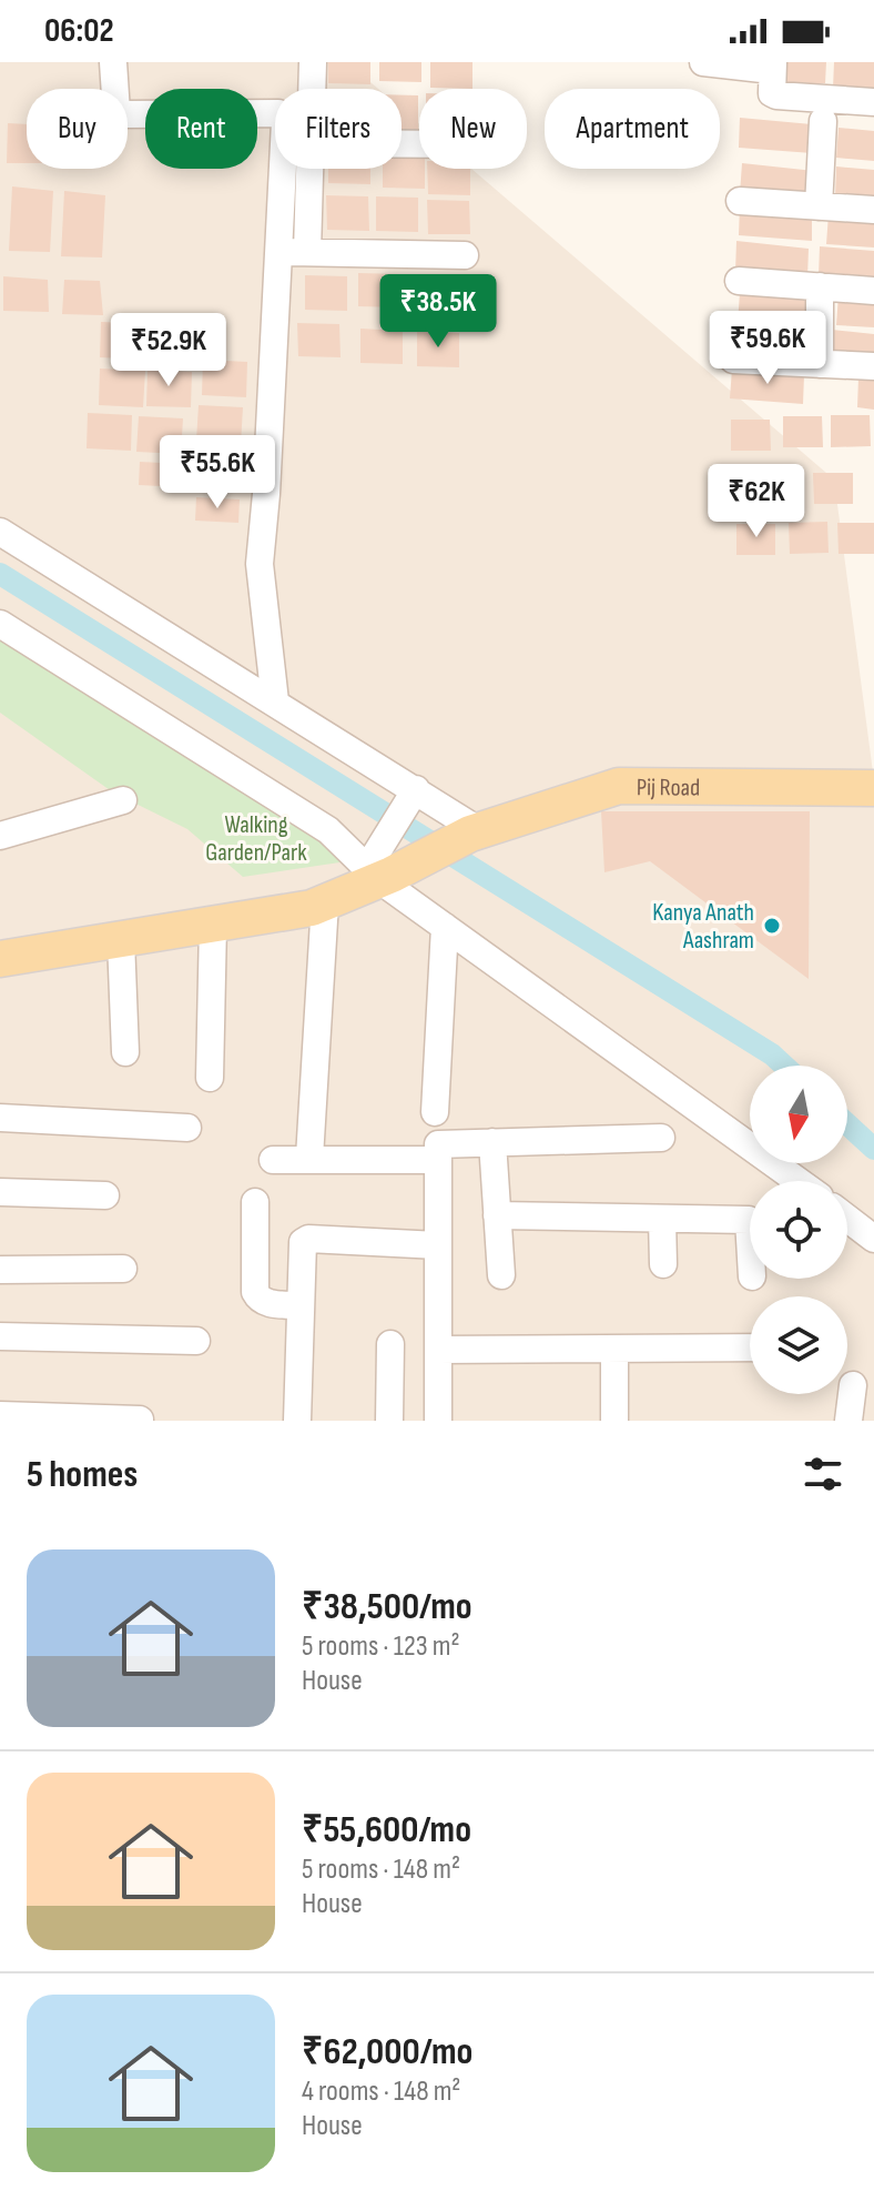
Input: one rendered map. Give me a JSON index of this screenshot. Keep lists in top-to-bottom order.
{
  "streets": {
    "main road": ["Pij Road"]
  },
  "parks": ["Walking Garden/Park"],
  "places": ["Kanya Anath Aashram"],
  "north": "bottom",
  "page": {
    "status": "06:02",
    "chip": [
      "Buy",
      "Rent",
      "Filters",
      "New",
      "Apartment"
    ],
    "price": [
      "₹38.5K",
      "₹59.6K",
      "₹52.9K",
      "₹55.6K",
      "₹62K"
    ],
    "heading": "5 homes",
    "list": [
      {
        "name": "₹38,500/mo",
        "note": "5 rooms · 123 m² · House"
      },
      {
        "name": "₹55,600/mo",
        "note": "5 rooms · 148 m² · House"
      },
      {
        "name": "₹62,000/mo",
        "note": "4 rooms · 148 m² · House"
      }
    ]
  }
}
